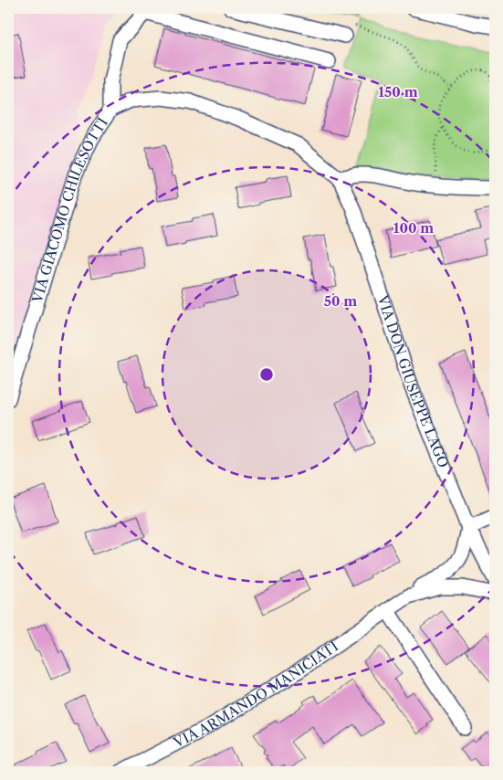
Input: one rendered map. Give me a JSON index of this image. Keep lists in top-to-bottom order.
{
  "streets": {
    "street": ["VIA GIACOMO CHILESOTTI", "VIA DON GIUSEPPE LAGO", "VIA ARMANDO MANICIATI"]
  },
  "crossings": [
    ["VIA GIACOMO CHILESOTTI", "VIA DON GIUSEPPE LAGO"],
    ["VIA DON GIUSEPPE LAGO", "VIA ARMANDO MANICIATI"]
  ],
  "rings": ["150 m", "100 m", "50 m"]
}
